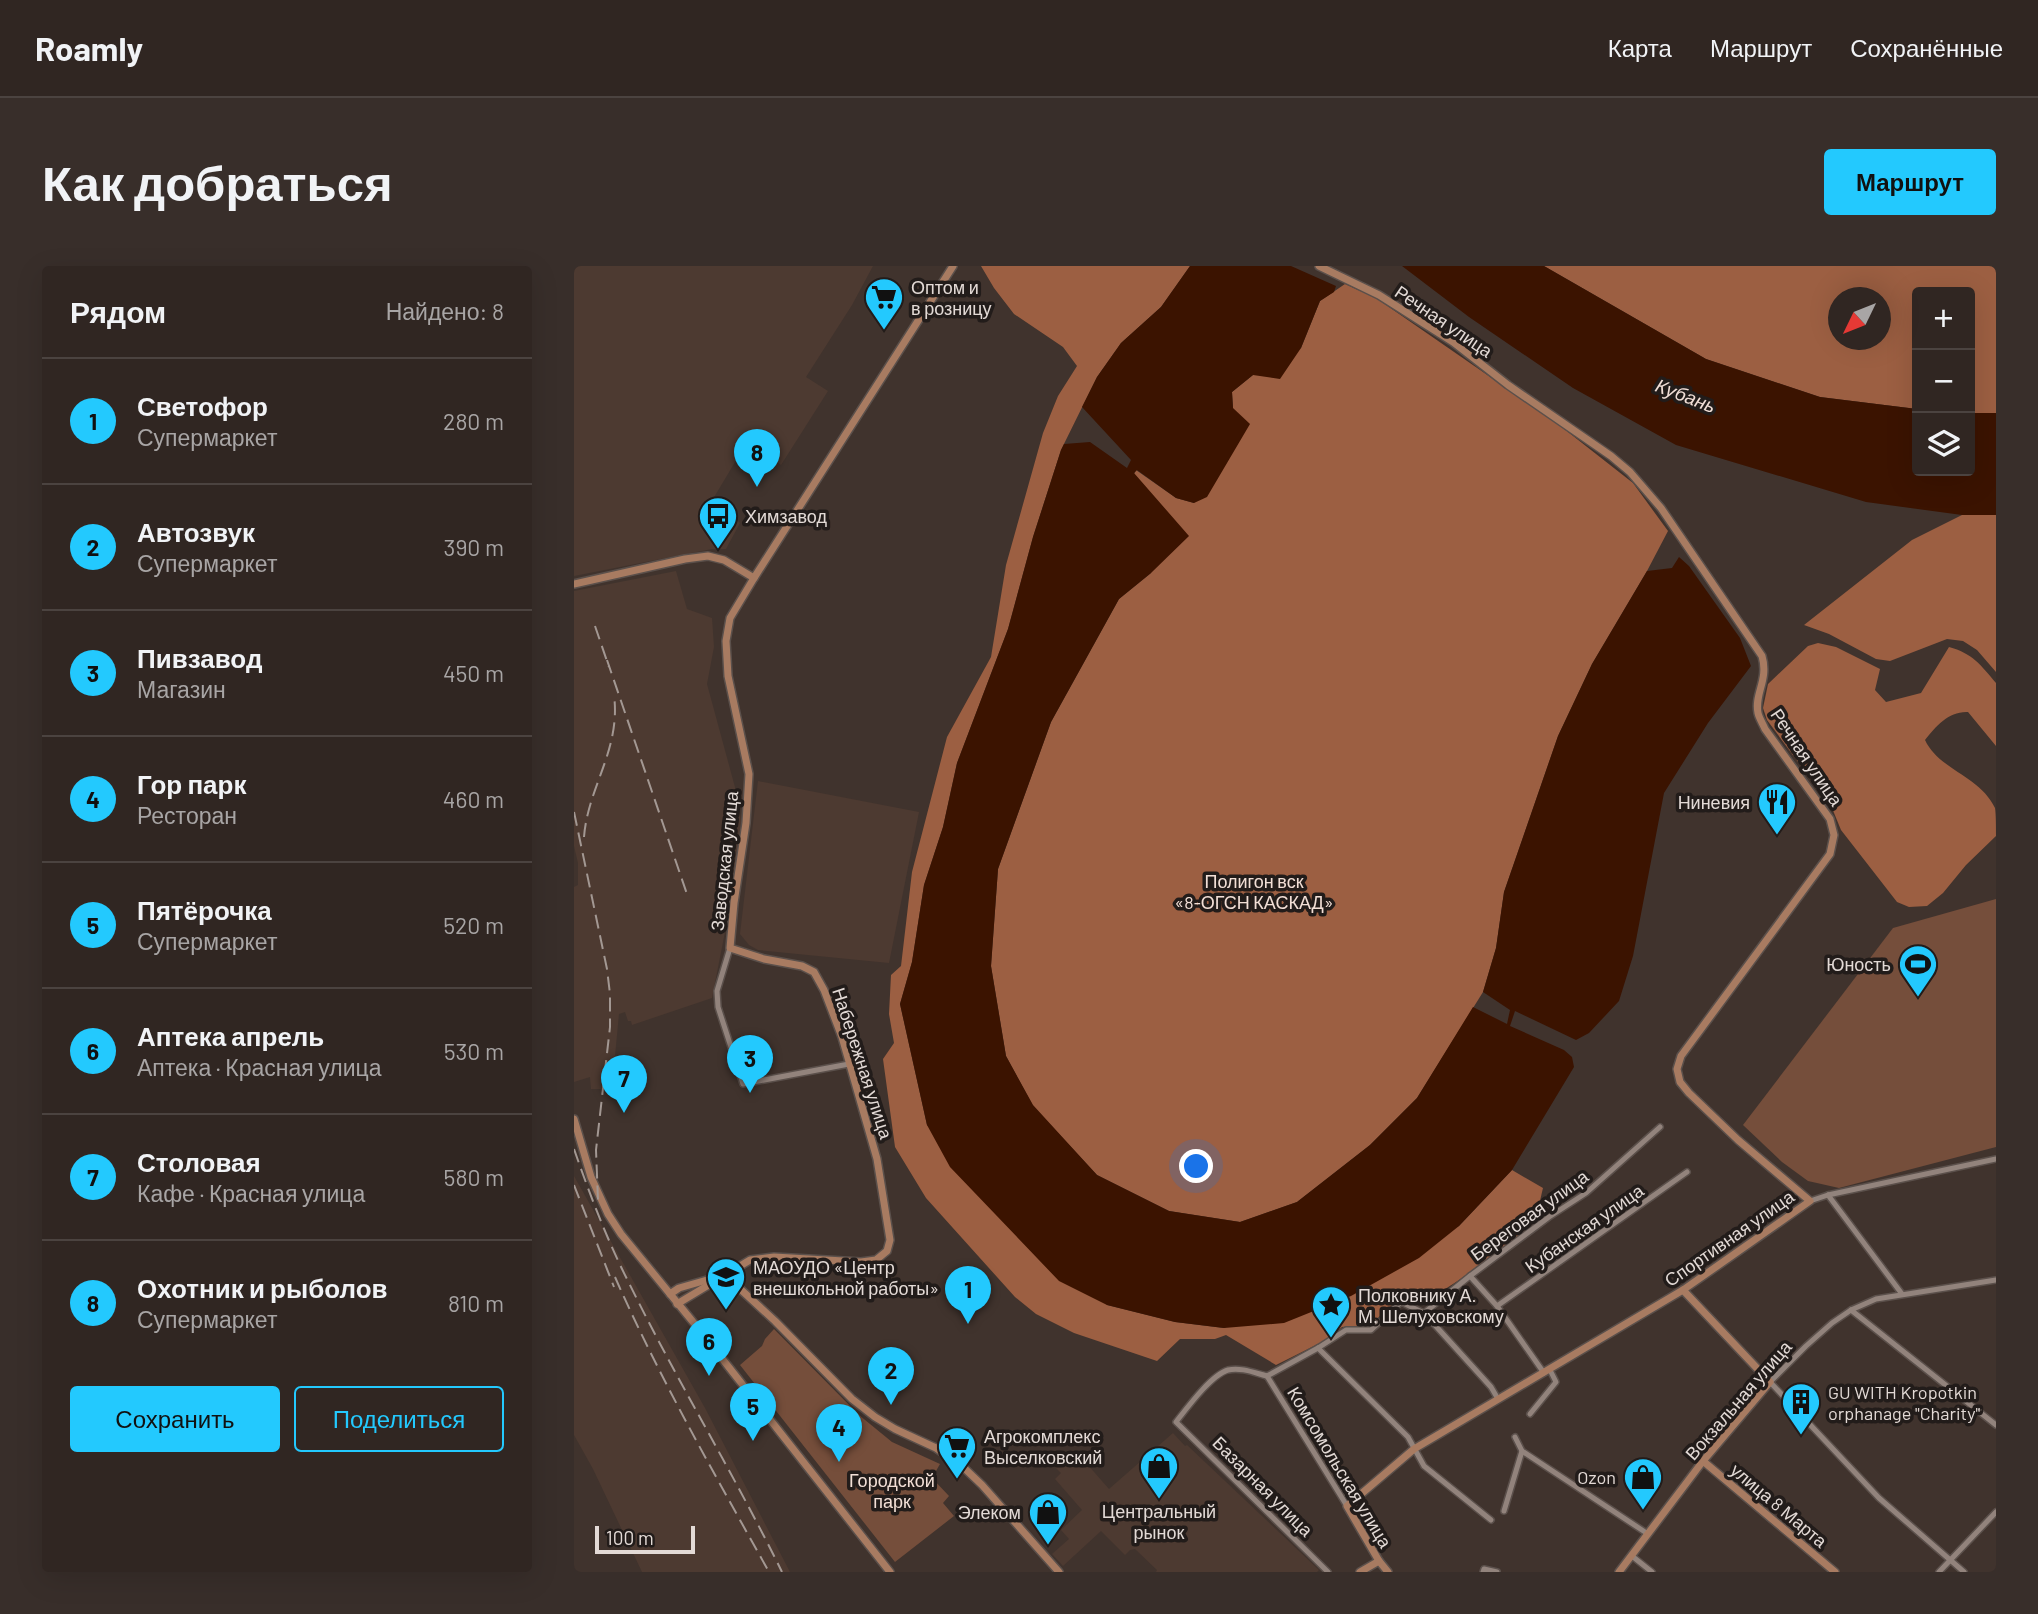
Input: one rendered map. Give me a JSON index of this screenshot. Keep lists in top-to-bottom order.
{
  "streets": {
    "main road": [
      "Речная улица",
      "Заводская улица",
      "Набережная улица",
      "Спортивная улица",
      "Вокзальная улица",
      "Комсомольская улица",
      "улица 8 Марта"
    ],
    "street": ["Береговая улица", "Кубанская улица", "Базарная улица"]
  },
  "crossings": [
    ["Речная улица", "Спортивная улица"],
    ["Заводская улица", "Набережная улица"],
    ["Спортивная улица", "Комсомольская улица"],
    ["Вокзальная улица", "улица 8 Марта"],
    ["Комсомольская улица", "Базарная улица"]
  ],
  "water": ["Кубань"],
  "parks": ["Полигон вск «8-ОГСН КАСКАД»", "Городской парк"],
  "places": {
    "supermarket": ["Оптом и в розницу", "Агрокомплекс Выселковский"],
    "bus stop": ["Химзавод"],
    "restaurant": ["Ниневия"],
    "sports": ["Юность"],
    "school or university": ["МАОУДО «Центр внешкольной работы»"],
    "place": ["Полковнику А. М. Шелуховскому"],
    "building": ["GU WITH Kropotkin orphanage \"Charity\""],
    "shop": ["Центральный рынок", "Ozon", "Элеком"]
  },
  "scale_bar": "100 m",
  "north": "bottom left",
  "page": {
    "header": "Roamly",
    "nav": ["Карта", "Маршрут", "Сохранённые"],
    "buttons": [
      "Маршрут",
      ["Сохранить", "Поделиться"]
    ],
    "title": "Как добраться",
    "heading": ["Рядом", "Найдено: 8"],
    "map_buttons": ["+", "−"],
    "list": [
      {
        "mark": "1",
        "name": "Светофор",
        "note": "Супермаркет",
        "value": "280 m"
      },
      {
        "mark": "2",
        "name": "Автозвук",
        "note": "Супермаркет",
        "value": "390 m"
      },
      {
        "mark": "3",
        "name": "Пивзавод",
        "note": "Магазин",
        "value": "450 m"
      },
      {
        "mark": "4",
        "name": "Гор парк",
        "note": "Ресторан",
        "value": "460 m"
      },
      {
        "mark": "5",
        "name": "Пятёрочка",
        "note": "Супермаркет",
        "value": "520 m"
      },
      {
        "mark": "6",
        "name": "Аптека апрель",
        "note": "Аптека · Красная улица",
        "value": "530 m"
      },
      {
        "mark": "7",
        "name": "Столовая",
        "note": "Кафе · Красная улица",
        "value": "580 m"
      },
      {
        "mark": "8",
        "name": "Охотник и рыболов",
        "note": "Супермаркет",
        "value": "810 m"
      }
    ],
    "pins": [
      "8",
      "3",
      "7",
      "1",
      "6",
      "2",
      "5",
      "4"
    ],
    "scale": "100 m"
  }
}
